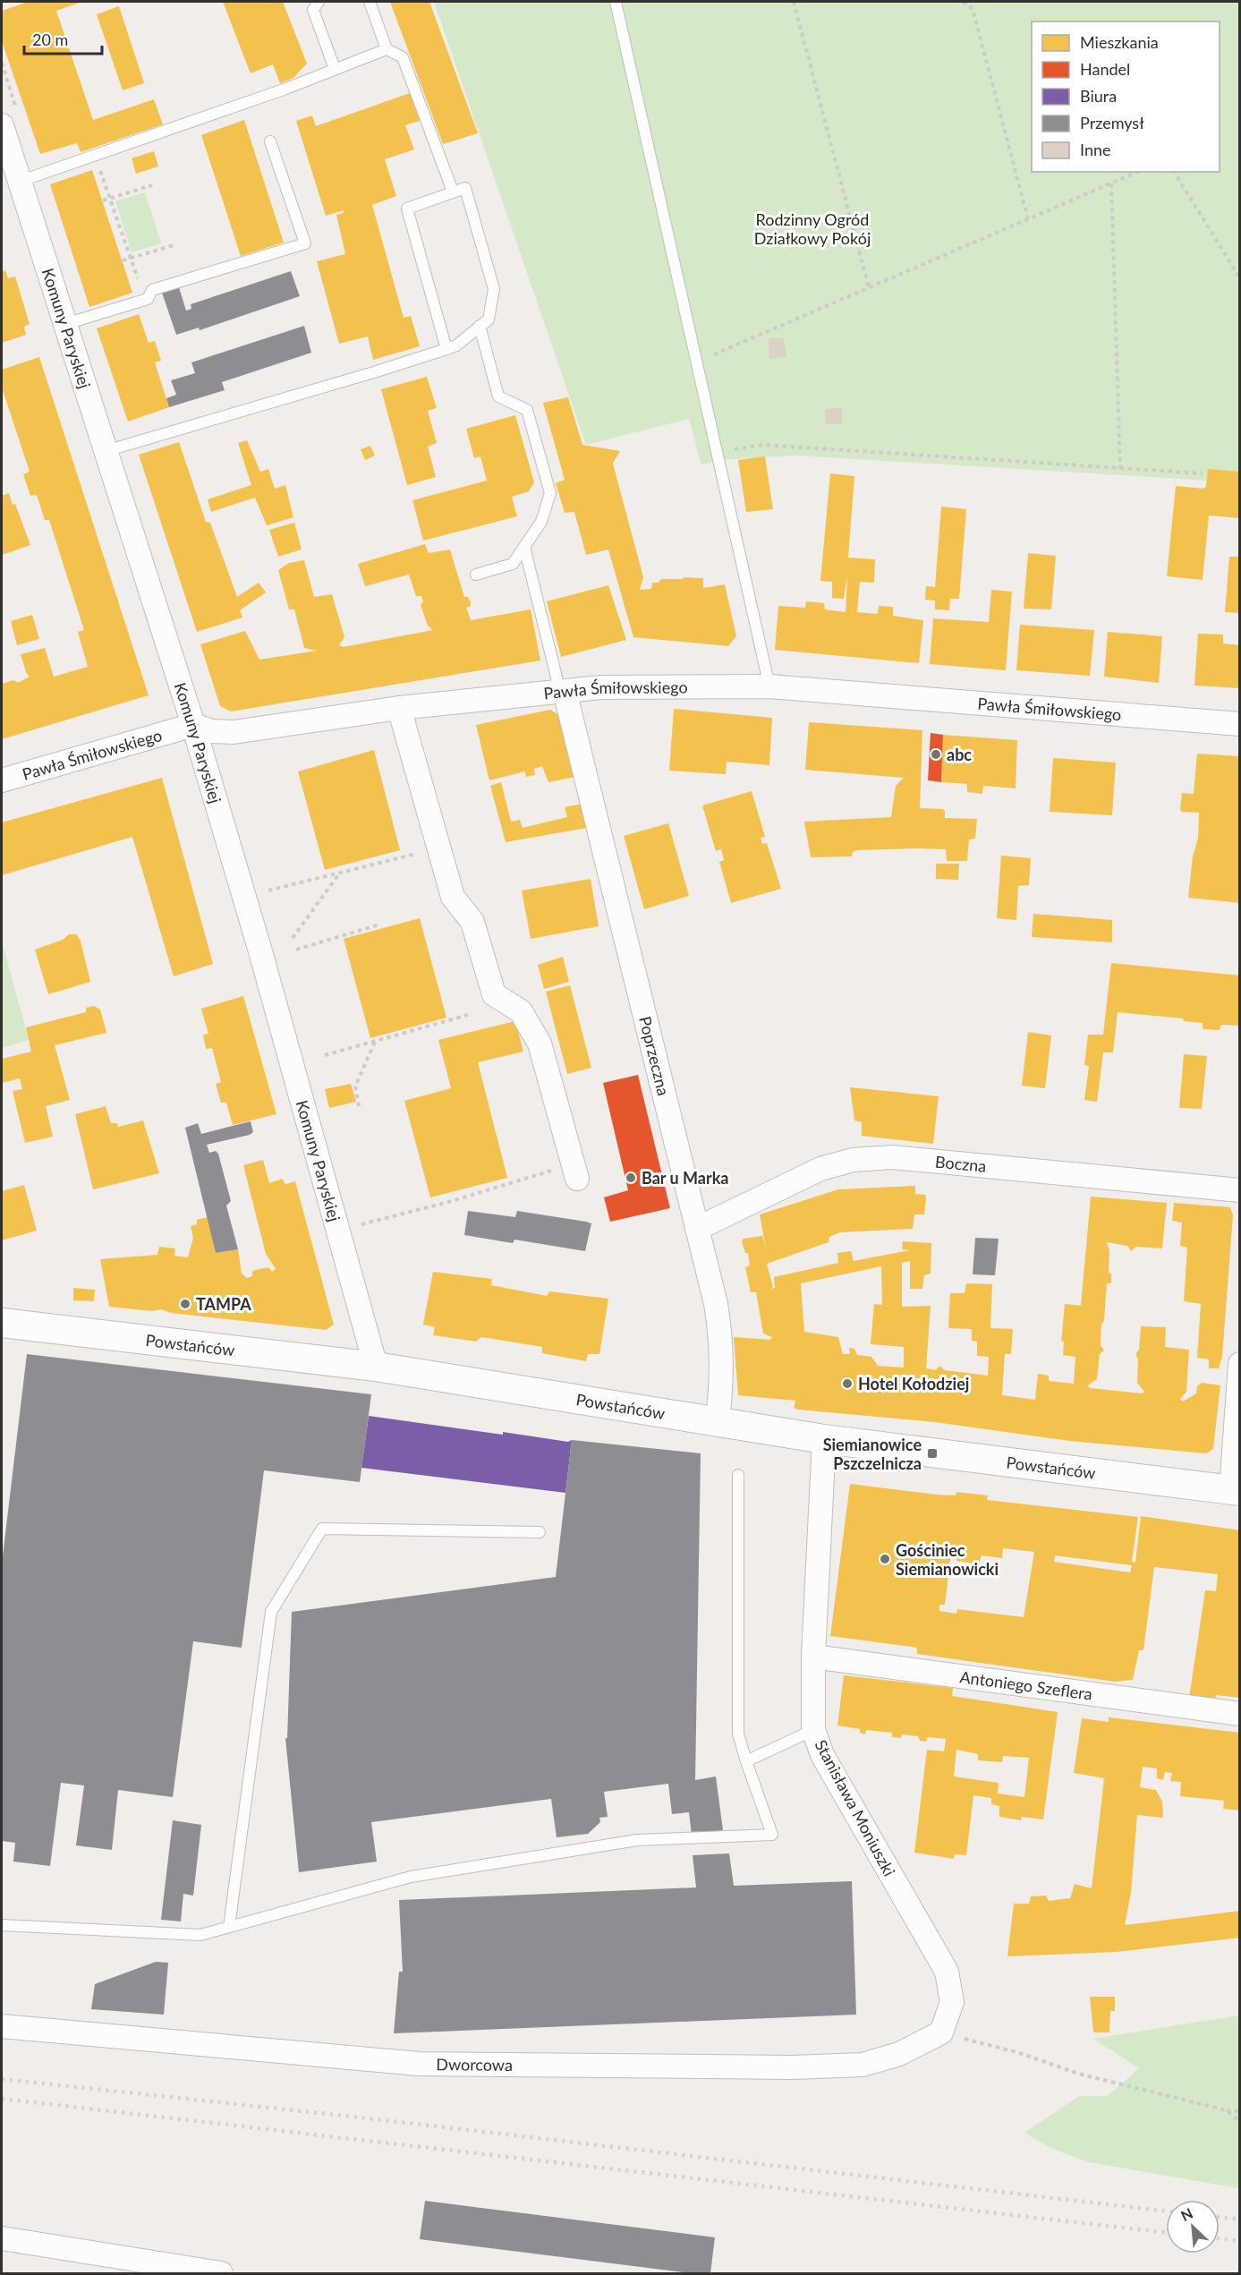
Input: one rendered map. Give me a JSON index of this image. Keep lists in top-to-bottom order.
{
  "streets": {
    "street": [
      "Komuny Paryskiej",
      "Pawła Śmiłowskiego",
      "Poprzeczna",
      "Boczna",
      "Powstańców",
      "Antoniego Szeflera",
      "Stanisława Moniuszki",
      "Dworcowa"
    ]
  },
  "crossings": [
    ["Komuny Paryskiej", "Pawła Śmiłowskiego"],
    ["Komuny Paryskiej", "Powstańców"],
    ["Pawła Śmiłowskiego", "Poprzeczna"],
    ["Poprzeczna", "Boczna"],
    ["Poprzeczna", "Powstańców"],
    ["Powstańców", "Stanisława Moniuszki"],
    ["Antoniego Szeflera", "Stanisława Moniuszki"],
    ["Stanisława Moniuszki", "Dworcowa"]
  ],
  "parks": ["Rodzinny Ogród Działkowy Pokój"],
  "places": {
    "other": [
      "abc",
      "Bar u Marka",
      "TAMPA",
      "Hotel Kołodziej",
      "Gościniec Siemianowicki"
    ],
    "transit": ["Siemianowice Pszczelnicza"]
  },
  "legend": [
    "Mieszkania",
    "Handel",
    "Biura",
    "Przemysł",
    "Inne"
  ],
  "scale_bar": "20 m",
  "north": "top left"
}
